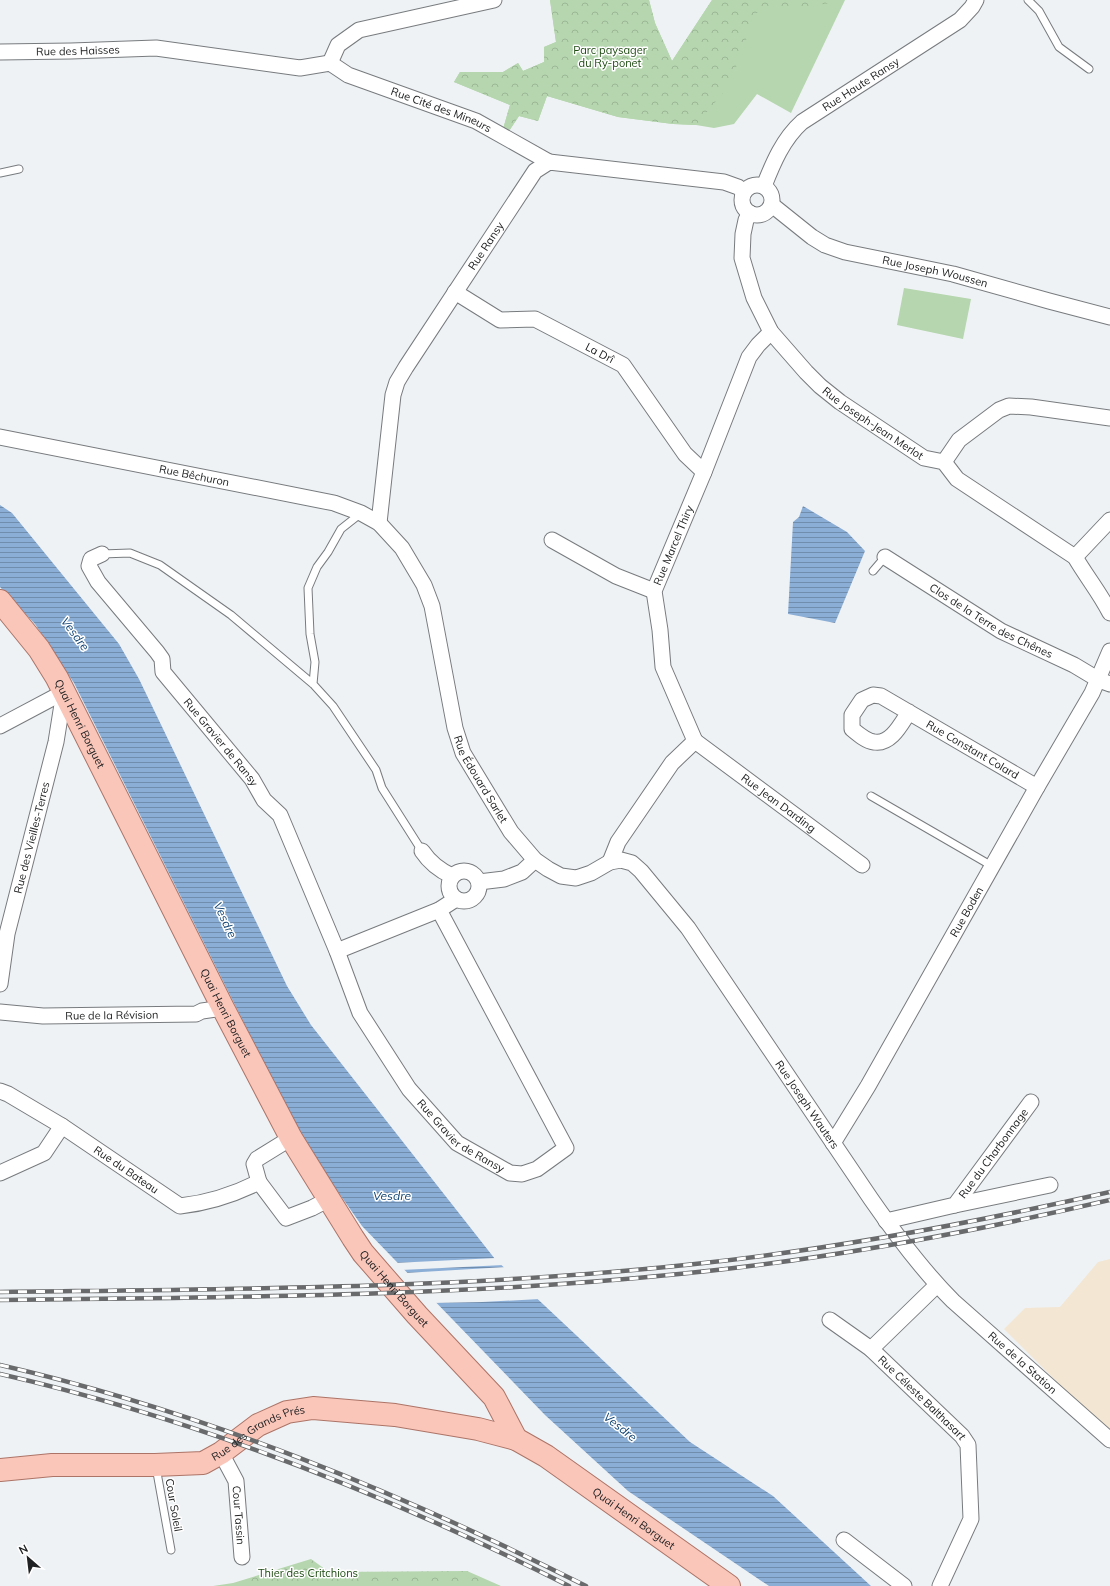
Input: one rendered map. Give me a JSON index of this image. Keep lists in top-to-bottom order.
{
  "streets": {
    "main road": ["Quai Henri Borguet", "Rue des Grands Prés"],
    "street": [
      "Rue des Haisses",
      "Rue Haute Ransy",
      "Rue Cité des Mineurs",
      "Rue Ransy",
      "Rue Joseph Woussen",
      "La Drî",
      "Rue Joseph-Jean Merlot",
      "Rue Bêchuron",
      "Rue Marcel Thiry",
      "Clos de la Terre des Chênes",
      "Rue Gravier de Ransy",
      "Rue Constant Colard",
      "Rue Édouard Sarlet",
      "Rue Jean Darding",
      "Rue des Vieilles-Terres",
      "Rue Boden",
      "Rue de la Révision",
      "Rue Joseph Wauters",
      "Rue du Charbonnage",
      "Rue du Bateau",
      "Rue de la Station",
      "Rue Céleste Balthasart",
      "Cour Tassin"
    ],
    "lane": ["Cour Soleil"]
  },
  "crossings": [
    ["Rue des Haisses", "Rue Cité des Mineurs"],
    ["Rue Haute Ransy", "Rue Joseph Woussen"],
    ["Rue Haute Ransy", "Rue Joseph-Jean Merlot"],
    ["Rue Cité des Mineurs", "Rue Ransy"],
    ["Rue Ransy", "La Drî"],
    ["Rue Ransy", "Rue Bêchuron"],
    ["Rue Ransy", "Rue Édouard Sarlet"],
    ["Rue Joseph Woussen", "Rue Joseph-Jean Merlot"],
    ["La Drî", "Rue Marcel Thiry"],
    ["Rue Joseph-Jean Merlot", "Rue Marcel Thiry"],
    ["Rue Bêchuron", "Rue Édouard Sarlet"],
    ["Rue Marcel Thiry", "Rue Jean Darding"],
    ["Clos de la Terre des Chênes", "Rue Boden"],
    ["Quai Henri Borguet", "Rue des Vieilles-Terres"],
    ["Quai Henri Borguet", "Rue de la Révision"],
    ["Quai Henri Borguet", "Rue des Grands Prés"],
    ["Rue Constant Colard", "Rue Boden"],
    ["Rue Édouard Sarlet", "Rue Joseph Wauters"],
    ["Rue Boden", "Rue Joseph Wauters"],
    ["Rue Joseph Wauters", "Rue du Charbonnage"],
    ["Rue Joseph Wauters", "Rue de la Station"],
    ["Rue Joseph Wauters", "Rue Céleste Balthasart"],
    ["Rue de la Station", "Rue Céleste Balthasart"],
    ["Rue des Grands Prés", "Cour Soleil"],
    ["Rue des Grands Prés", "Cour Tassin"]
  ],
  "water": ["Vesdre"],
  "parks": ["Parc paysager du Ry-ponet", "Thier des Critchions"],
  "north": "top left"
}
